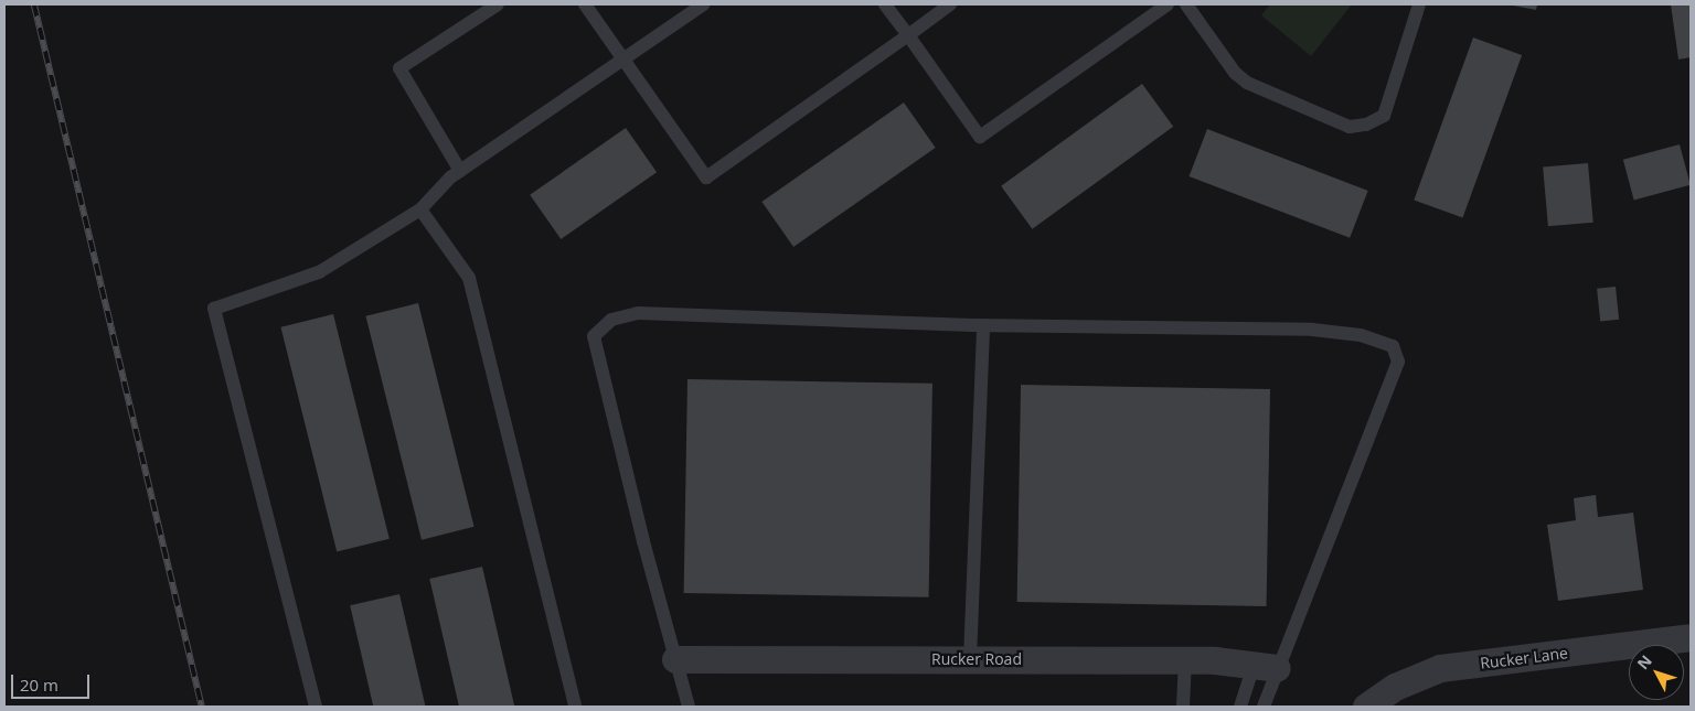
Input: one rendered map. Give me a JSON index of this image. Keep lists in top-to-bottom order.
{
  "streets": {
    "street": ["Rucker Lane", "Rucker Road"]
  },
  "scale_bar": "20 m",
  "north": "top left"
}
